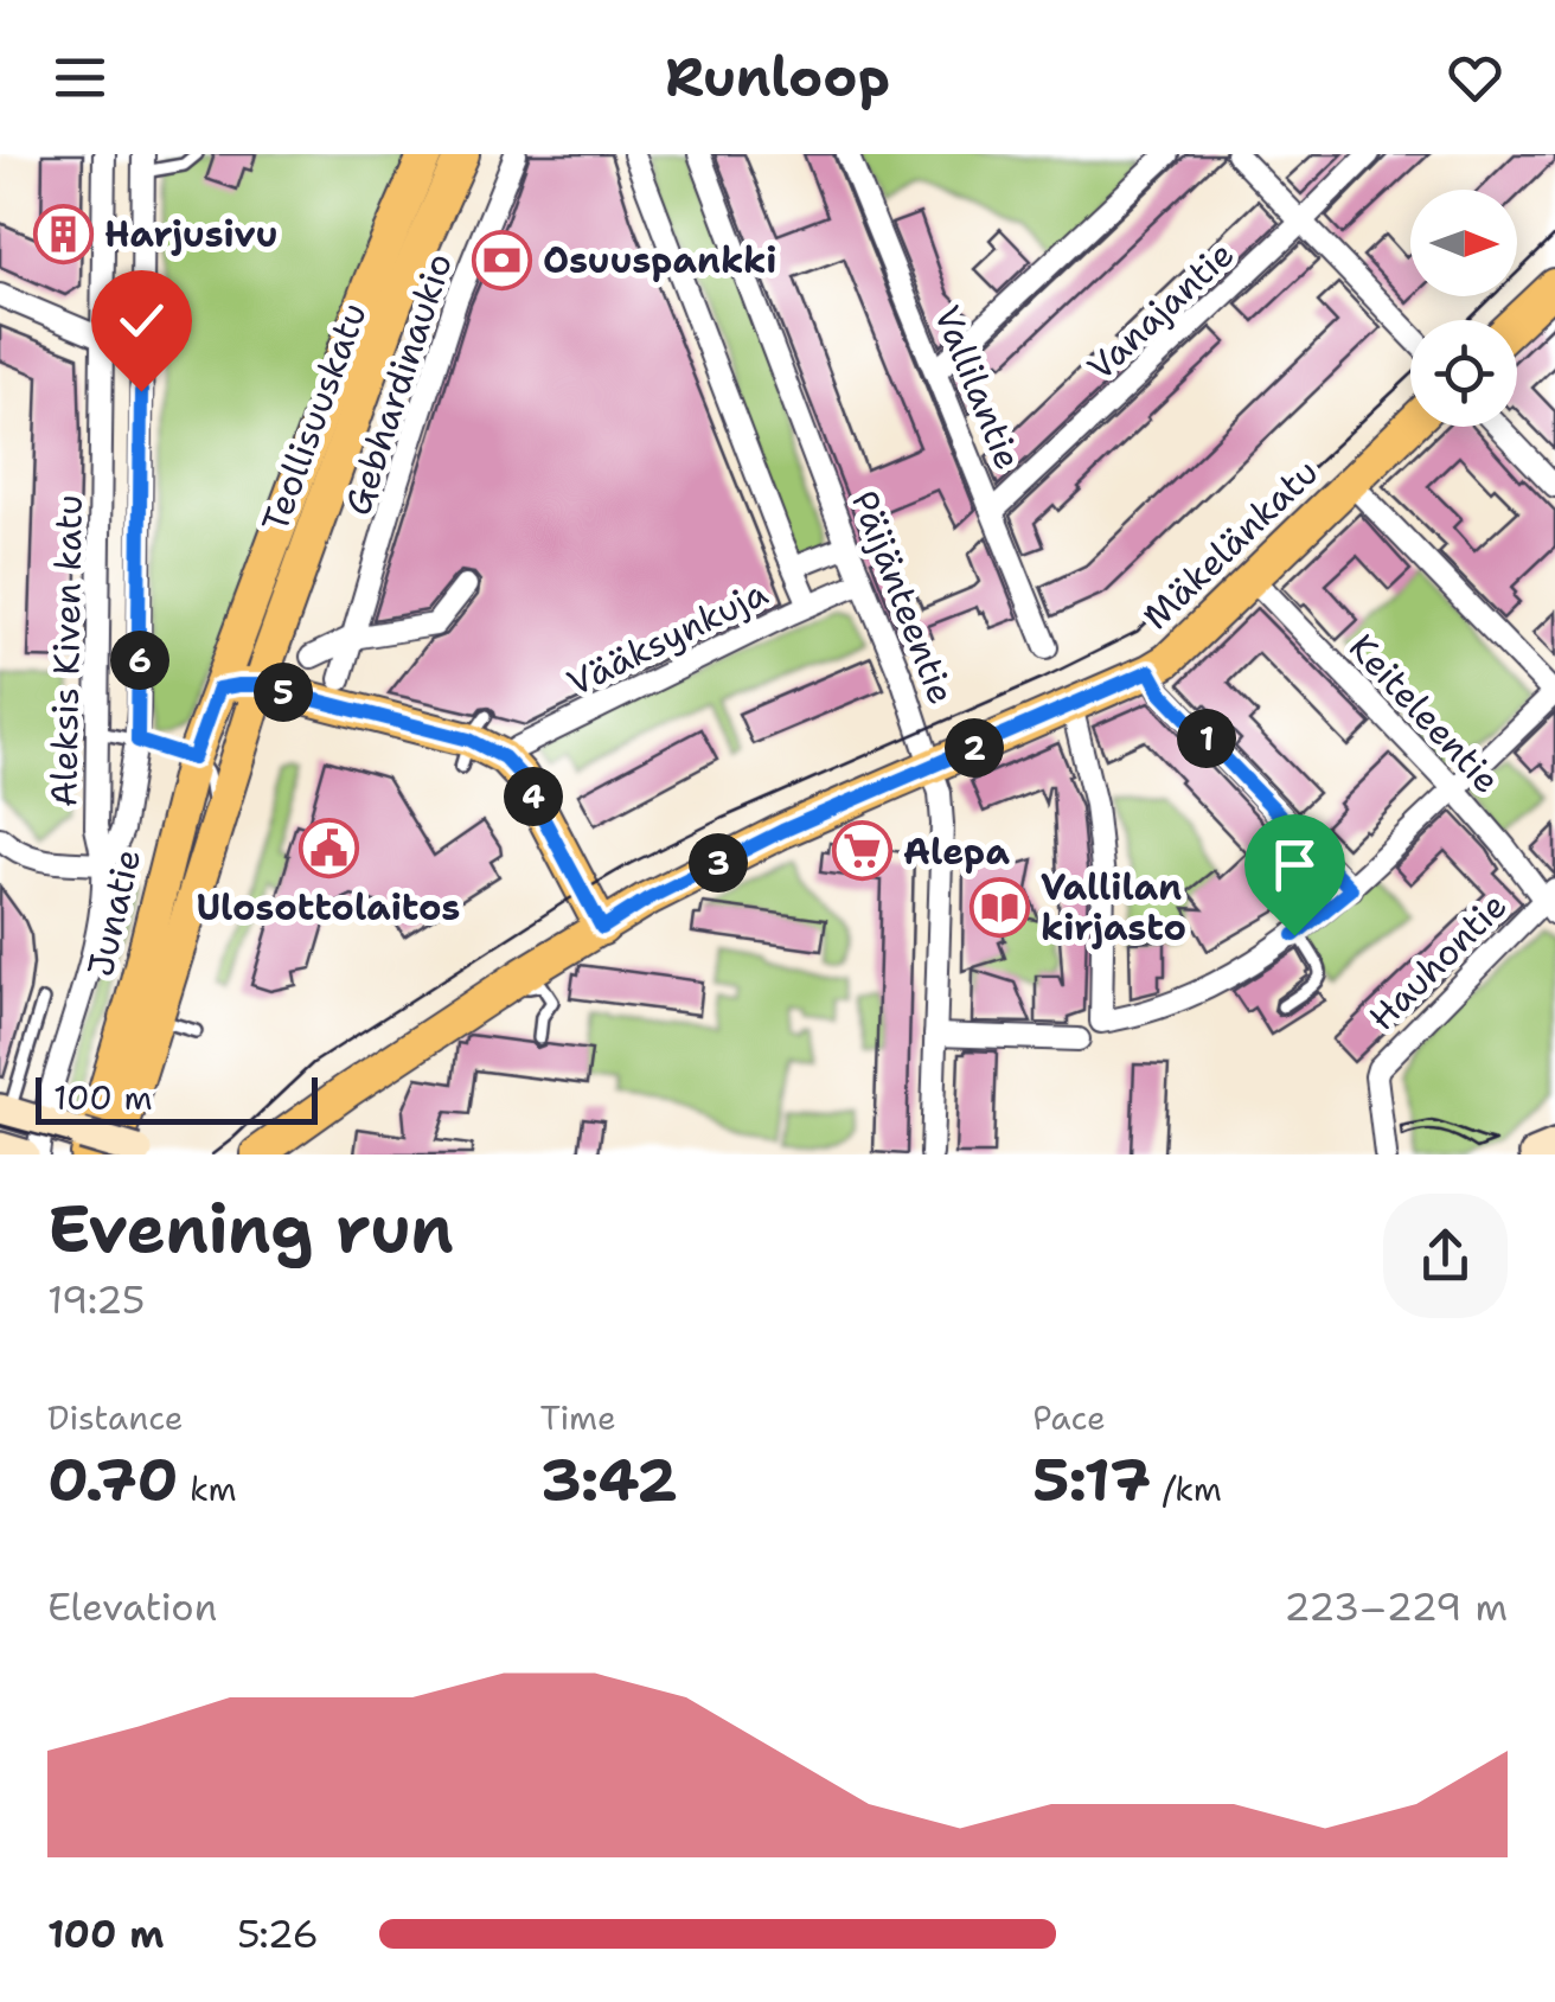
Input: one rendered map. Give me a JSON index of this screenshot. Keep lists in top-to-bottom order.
{
  "streets": {
    "main road": ["Teollisuuskatu", "Mäkelänkatu", "Junatie"],
    "street": [
      "Vanajantie",
      "Gebhardinaukio",
      "Vallilantie",
      "Päijänteentie",
      "Vääksynkuja",
      "Aleksis Kiven katu",
      "Keiteleentie",
      "Hauhontie"
    ]
  },
  "crossings": [
    ["Vanajantie", "Vallilantie"],
    ["Teollisuuskatu", "Junatie"],
    ["Mäkelänkatu", "Päijänteentie"],
    ["Mäkelänkatu", "Keiteleentie"],
    ["Päijänteentie", "Vääksynkuja"],
    ["Keiteleentie", "Hauhontie"]
  ],
  "places": {
    "building": ["Harjusivu"],
    "bank": ["Osuuspankki"],
    "public building": ["Ulosottolaitos"],
    "supermarket": ["Alepa"],
    "library": ["Vallilan kirjasto"]
  },
  "scale_bar": "100 m",
  "north": "right",
  "page": {
    "header": "Runloop",
    "pins": [
      "6",
      "5",
      "1",
      "2",
      "4",
      "3"
    ],
    "scale": "100 m",
    "heading": ["Evening run", "19:25"],
    "stats": [
      ["Distance", "0.70 km"],
      ["Time", "3:42"],
      ["Pace", "5:17 /km"]
    ],
    "chart": ["Elevation", "223–229 m"],
    "list": [
      {
        "name": "100 m",
        "note": "5:26"
      }
    ]
  }
}
